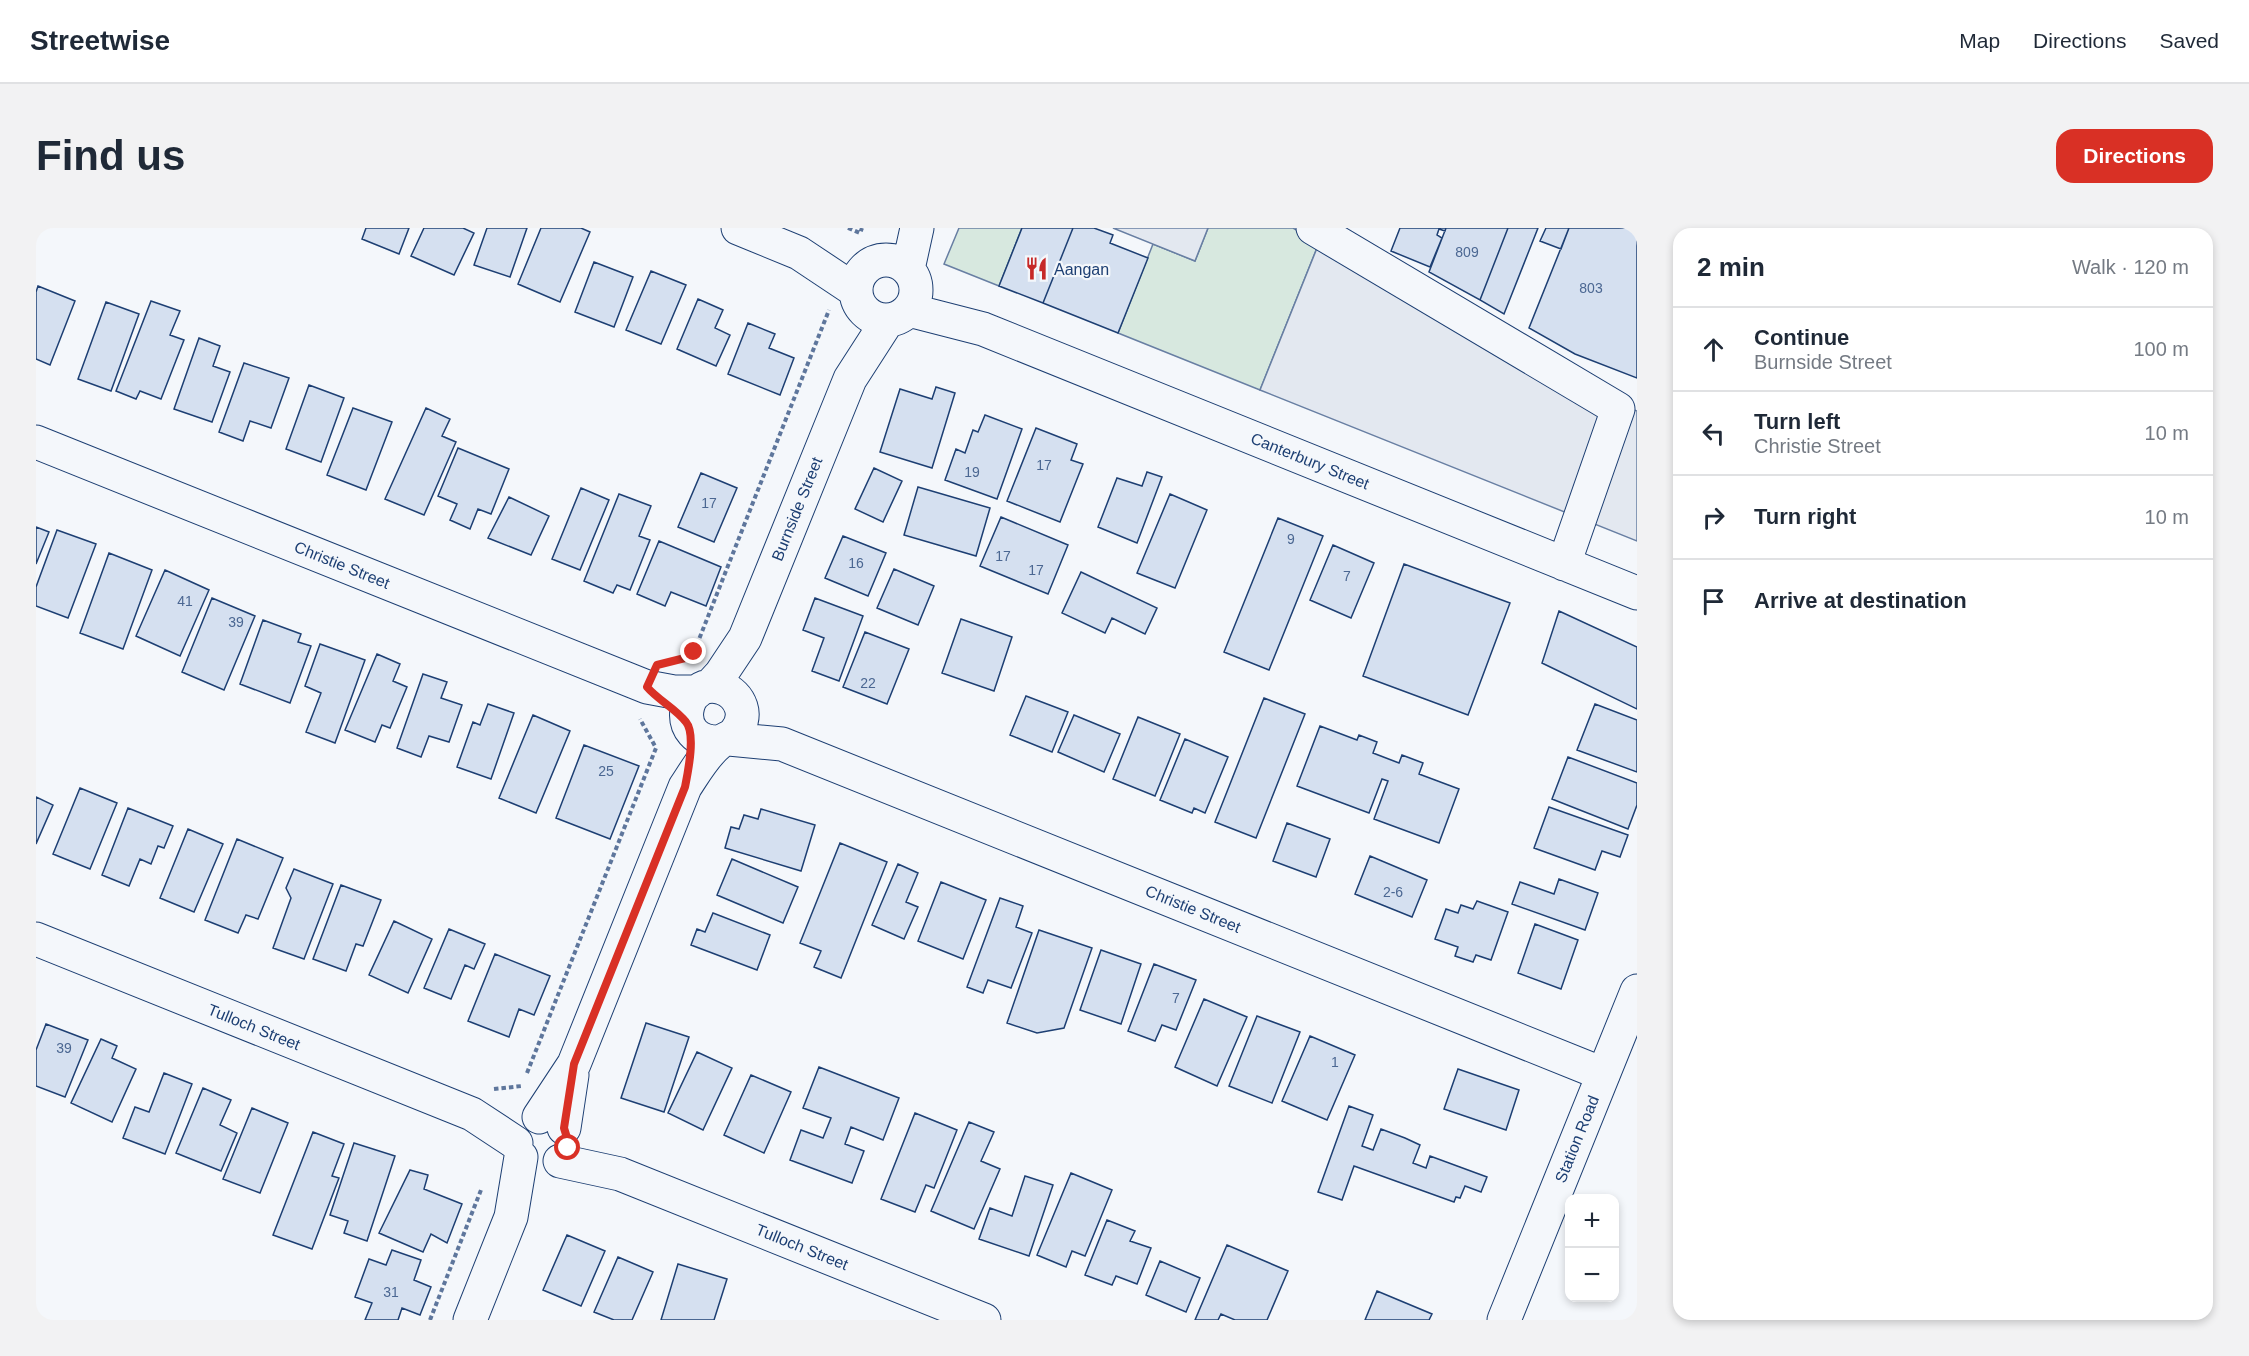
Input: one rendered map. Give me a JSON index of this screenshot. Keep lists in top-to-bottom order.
{
  "streets": {
    "street": [
      "Canterbury Street",
      "Burnside Street",
      "Christie Street",
      "Tulloch Street",
      "Station Road"
    ]
  },
  "crossings": [
    ["Canterbury Street", "Burnside Street"],
    ["Burnside Street", "Christie Street"],
    ["Burnside Street", "Tulloch Street"],
    ["Christie Street", "Station Road"]
  ],
  "places": {
    "restaurant": ["Aangan"]
  },
  "house_numbers": [
    "809",
    "803",
    "17",
    "19",
    "17",
    "9",
    "17",
    "16",
    "17",
    "7",
    "41",
    "39",
    "22",
    "25",
    "2-6",
    "7",
    "39",
    "1",
    "31"
  ],
  "page": {
    "header": "Streetwise",
    "nav": ["Map", "Directions", "Saved"],
    "buttons": "Directions",
    "title": "Find us",
    "heading": ["2 min", "Walk · 120 m"],
    "list": [
      ["Continue", "Burnside Street", "100 m"],
      ["Turn left", "Christie Street", "10 m"],
      ["Turn right", "10 m"],
      "Arrive at destination"
    ],
    "map_buttons": ["+", "−"]
  }
}
